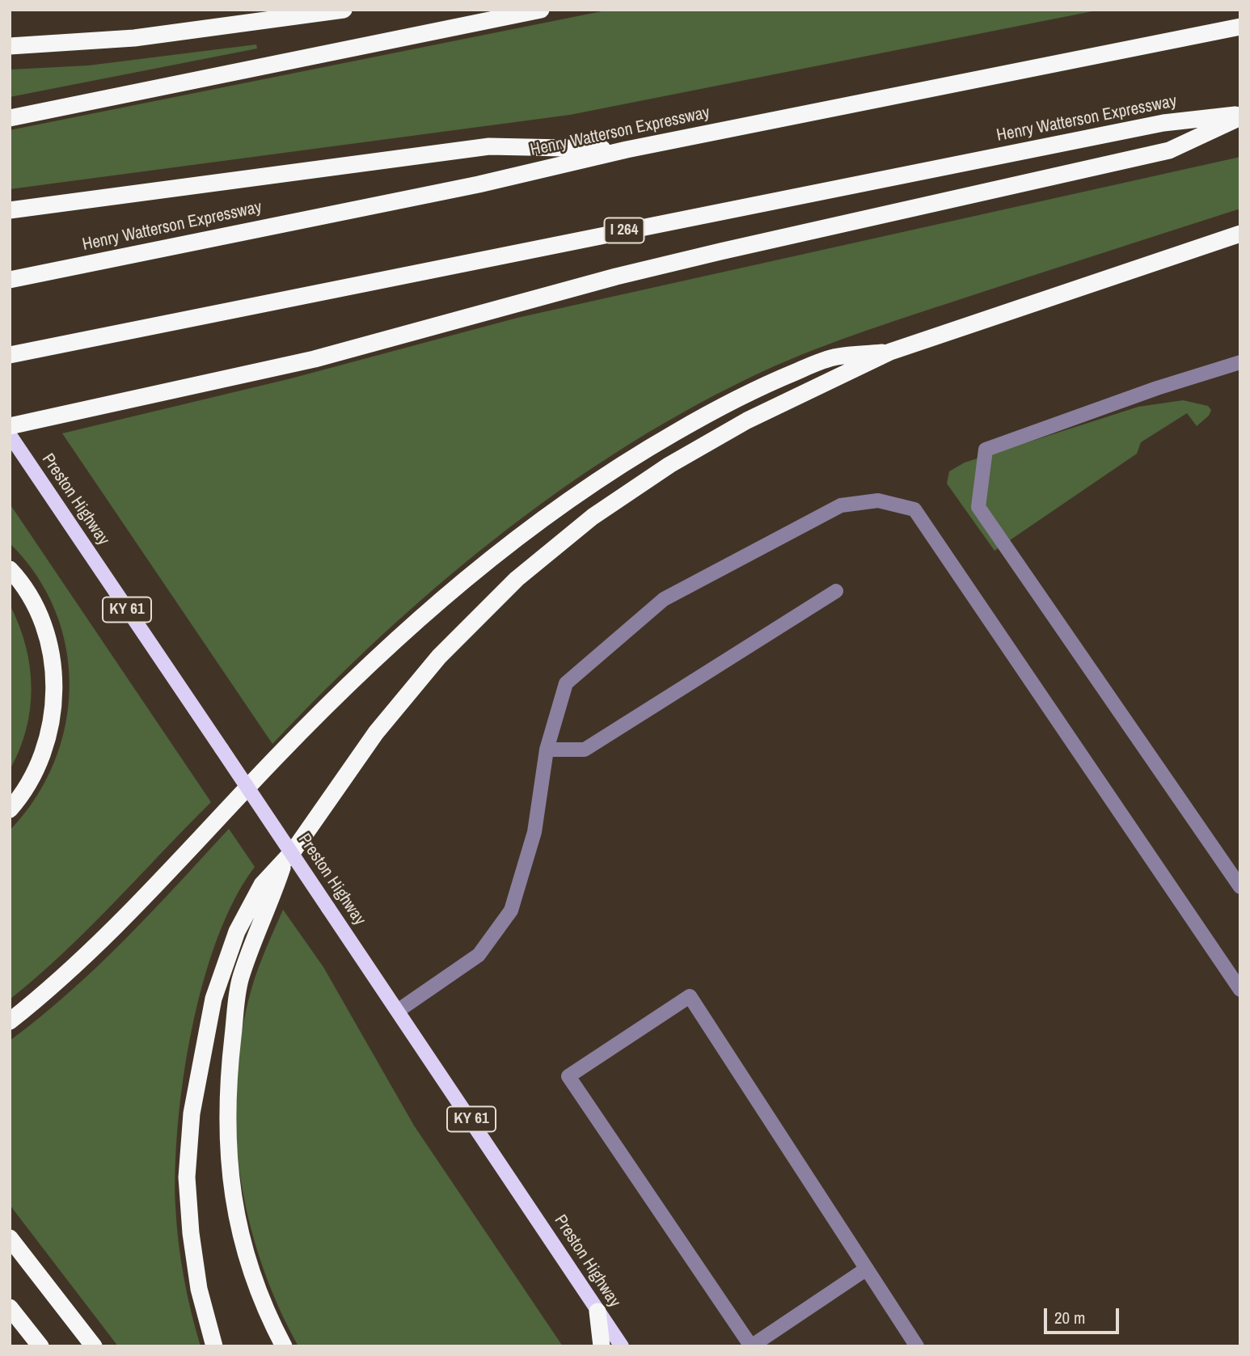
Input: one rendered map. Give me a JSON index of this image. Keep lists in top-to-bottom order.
{
  "streets": {
    "highway": ["Henry Watterson Expressway", "I 264"],
    "main road": ["Preston Highway", "KY 61"]
  },
  "scale_bar": "20 m"
}
